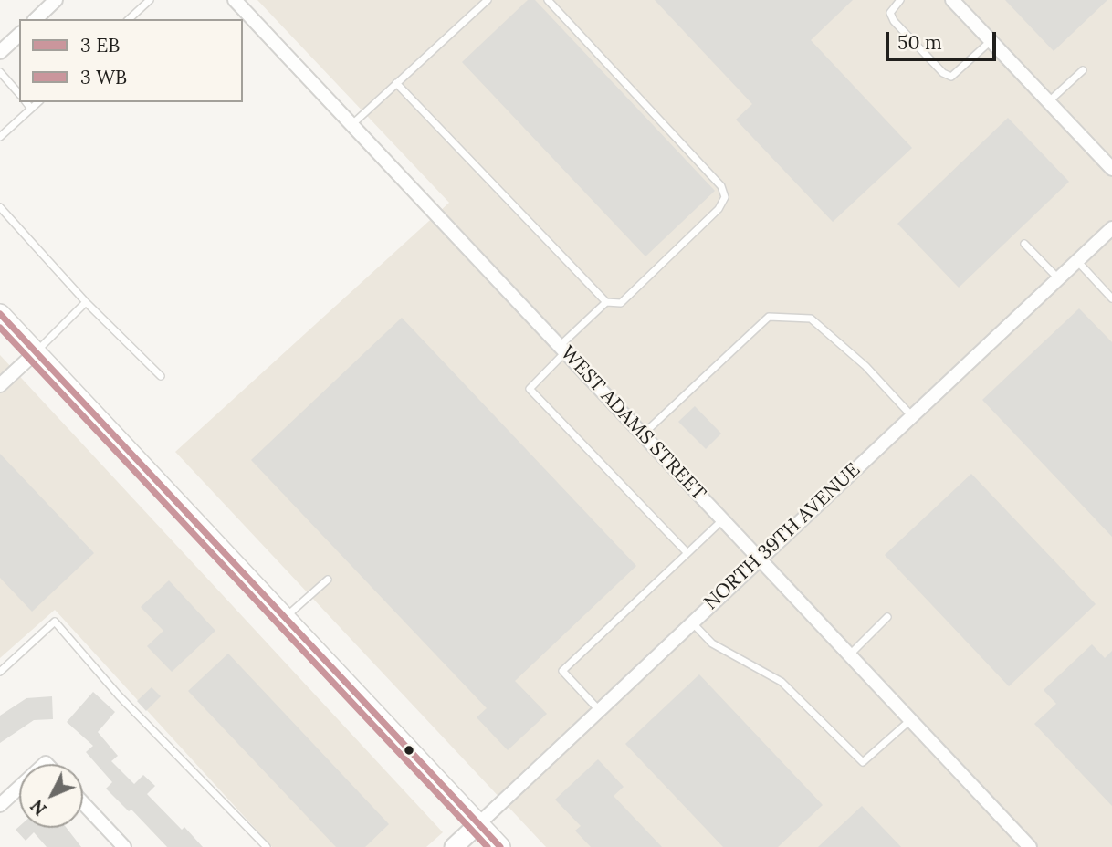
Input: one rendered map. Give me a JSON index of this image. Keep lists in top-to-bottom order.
{
  "streets": {
    "street": ["WEST ADAMS STREET", "NORTH 39TH AVENUE"]
  },
  "crossings": [
    ["WEST ADAMS STREET", "NORTH 39TH AVENUE"]
  ],
  "legend": ["3 EB", "3 WB"],
  "scale_bar": "50 m",
  "north": "bottom left"
}
